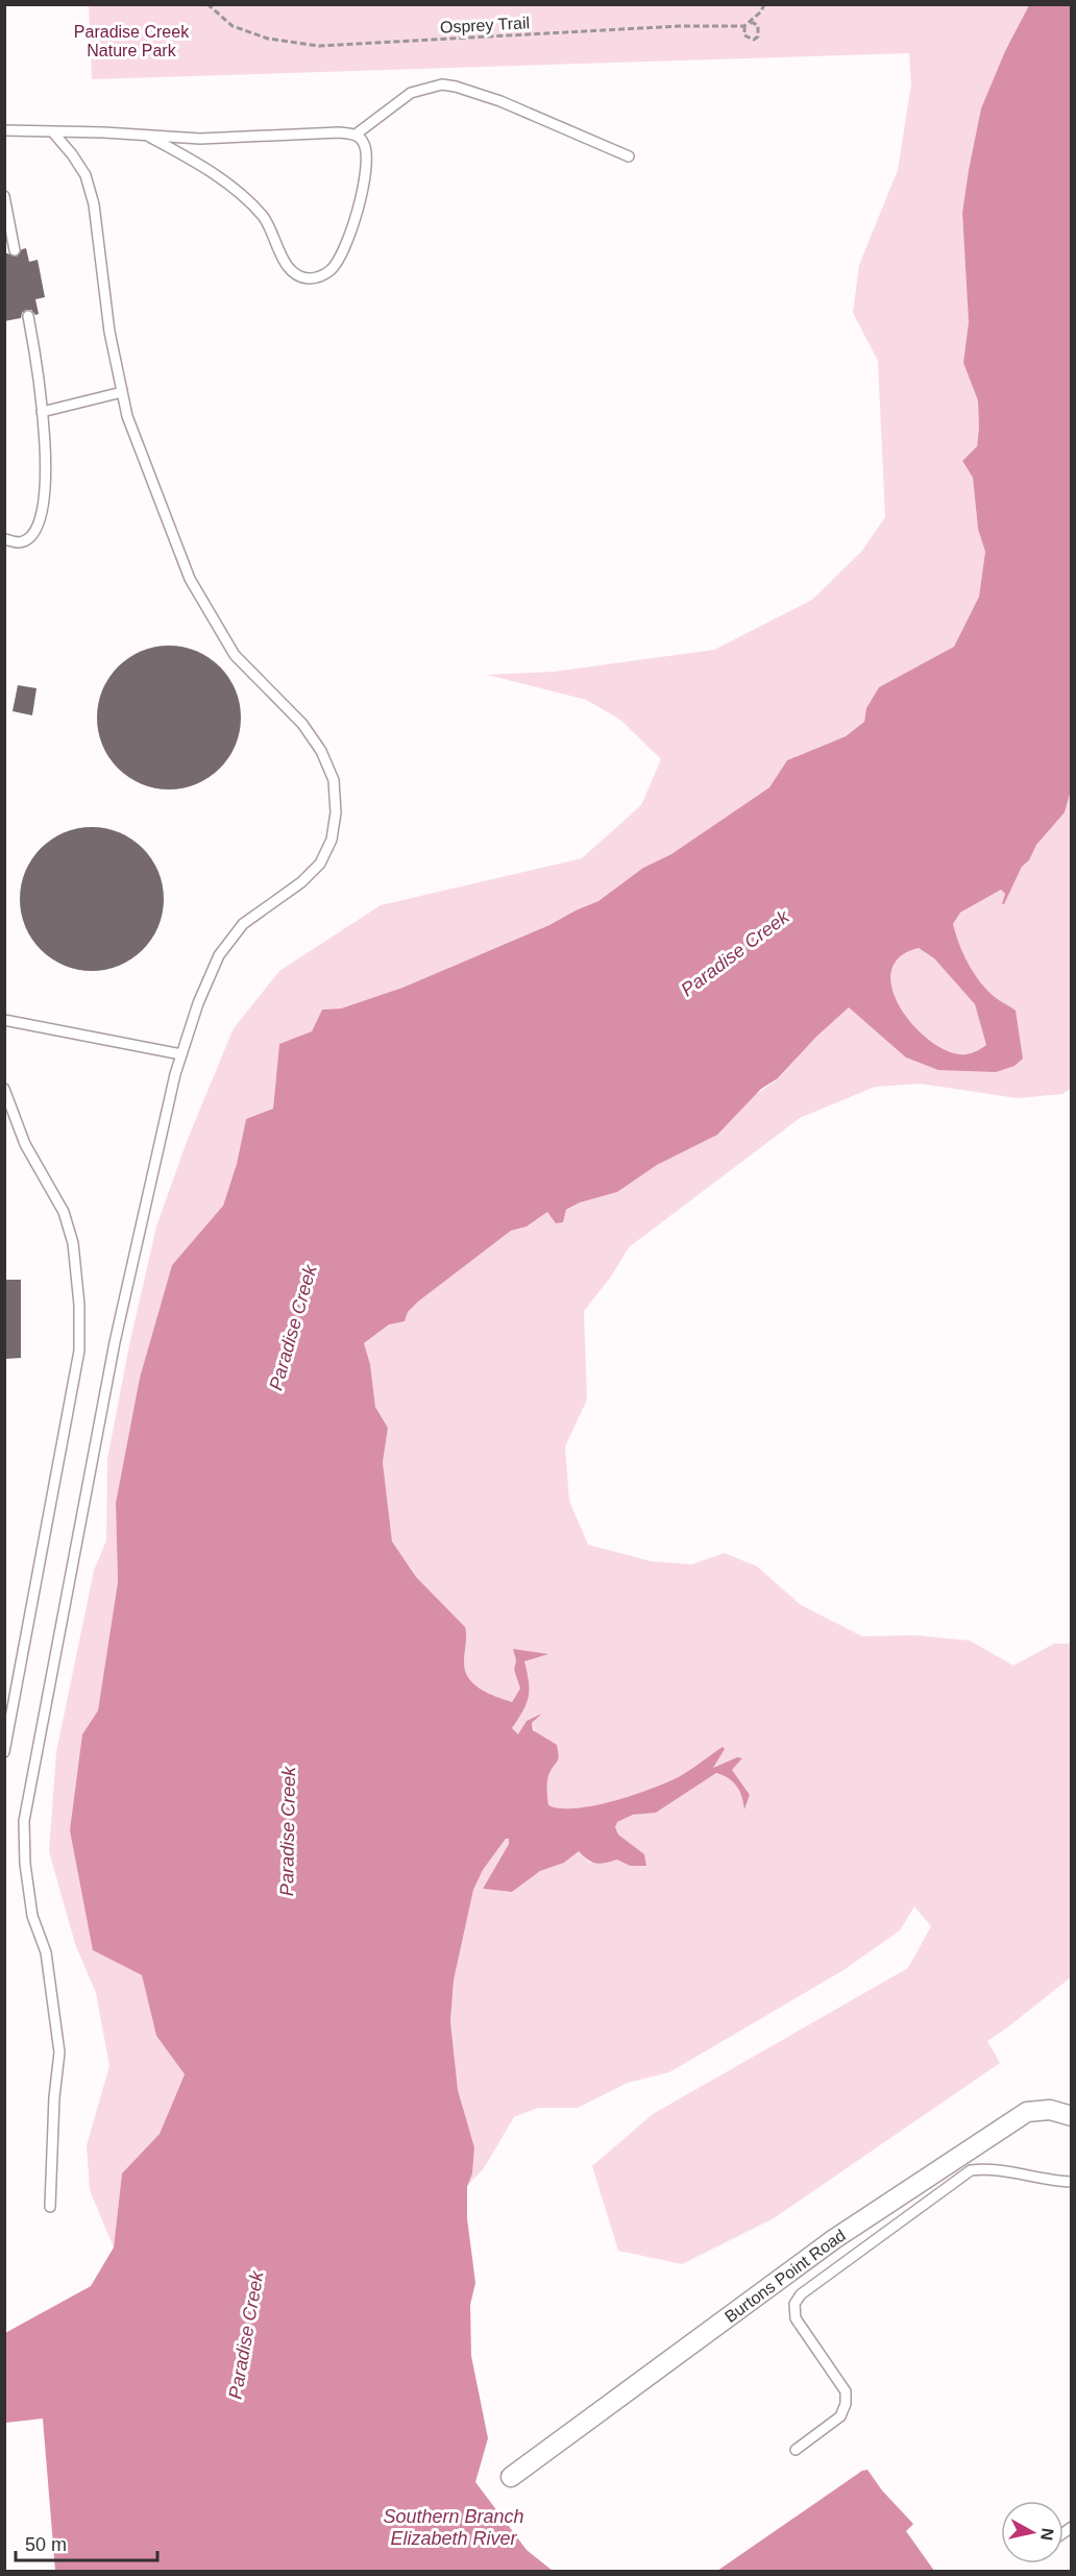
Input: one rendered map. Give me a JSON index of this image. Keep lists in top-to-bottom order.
{
  "streets": {
    "street": ["Burtons Point Road"],
    "path": ["Osprey Trail"]
  },
  "water": ["Paradise Creek", "Southern Branch Elizabeth River"],
  "parks": ["Paradise Creek Nature Park"],
  "scale_bar": "50 m",
  "north": "right"
}
